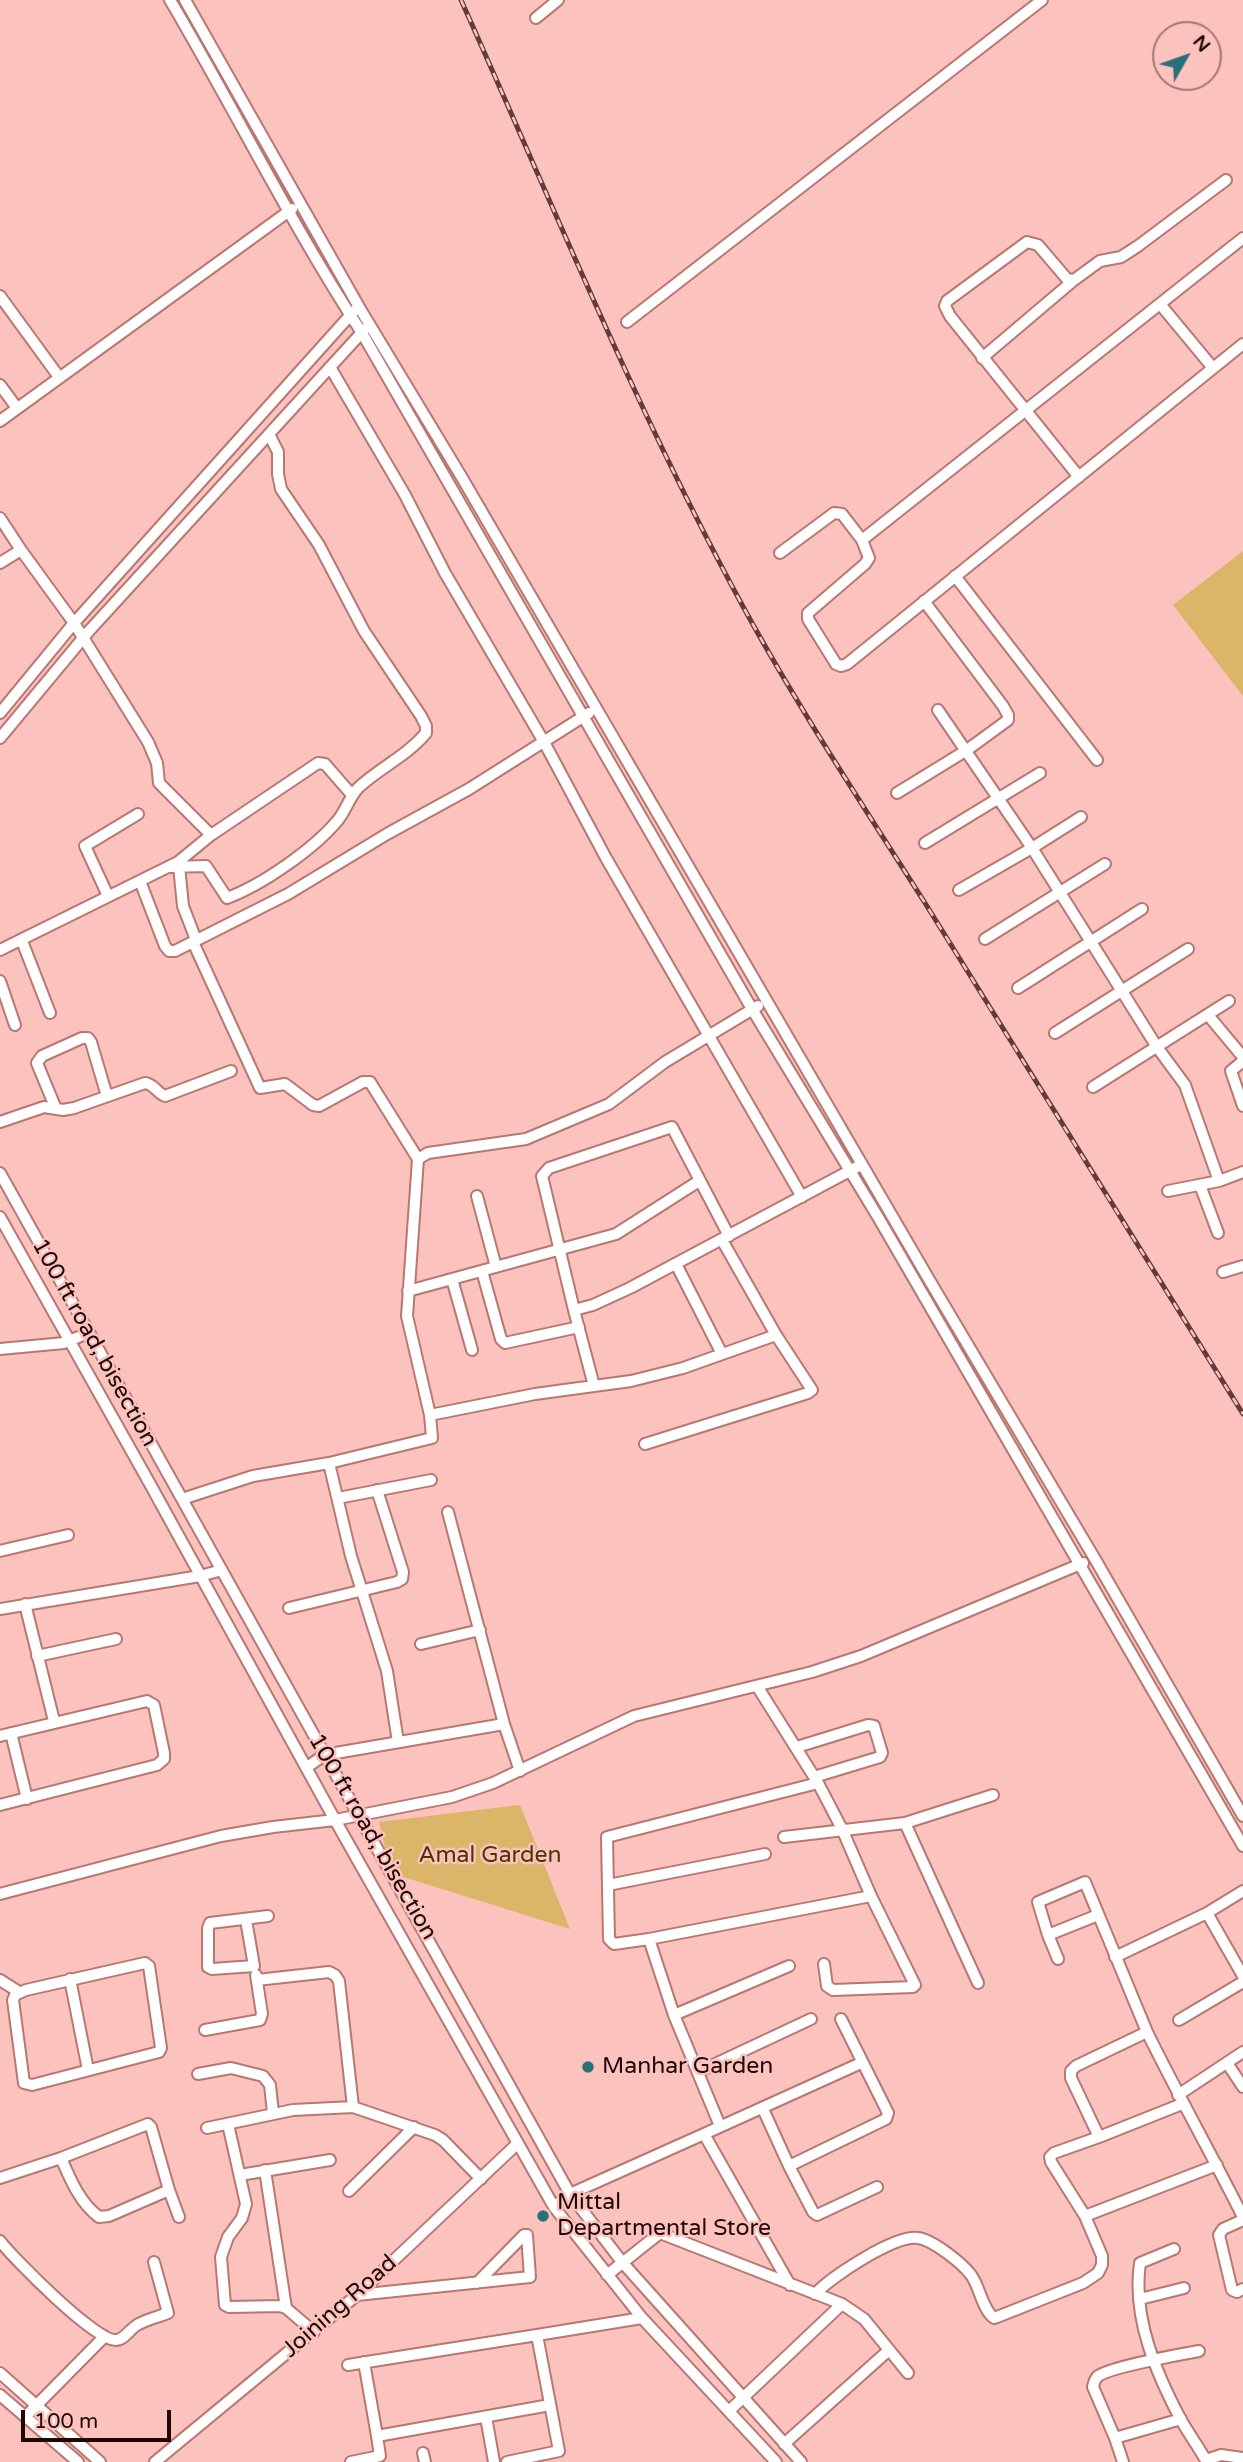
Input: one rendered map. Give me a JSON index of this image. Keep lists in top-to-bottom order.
{
  "streets": {
    "street": ["100 ft road, bisection", "Joining Road"]
  },
  "crossings": [
    ["100 ft road, bisection", "Joining Road"]
  ],
  "parks": ["Amal Garden"],
  "places": ["Manhar Garden", "Mittal Departmental Store"],
  "scale_bar": "100 m",
  "north": "top right"
}
